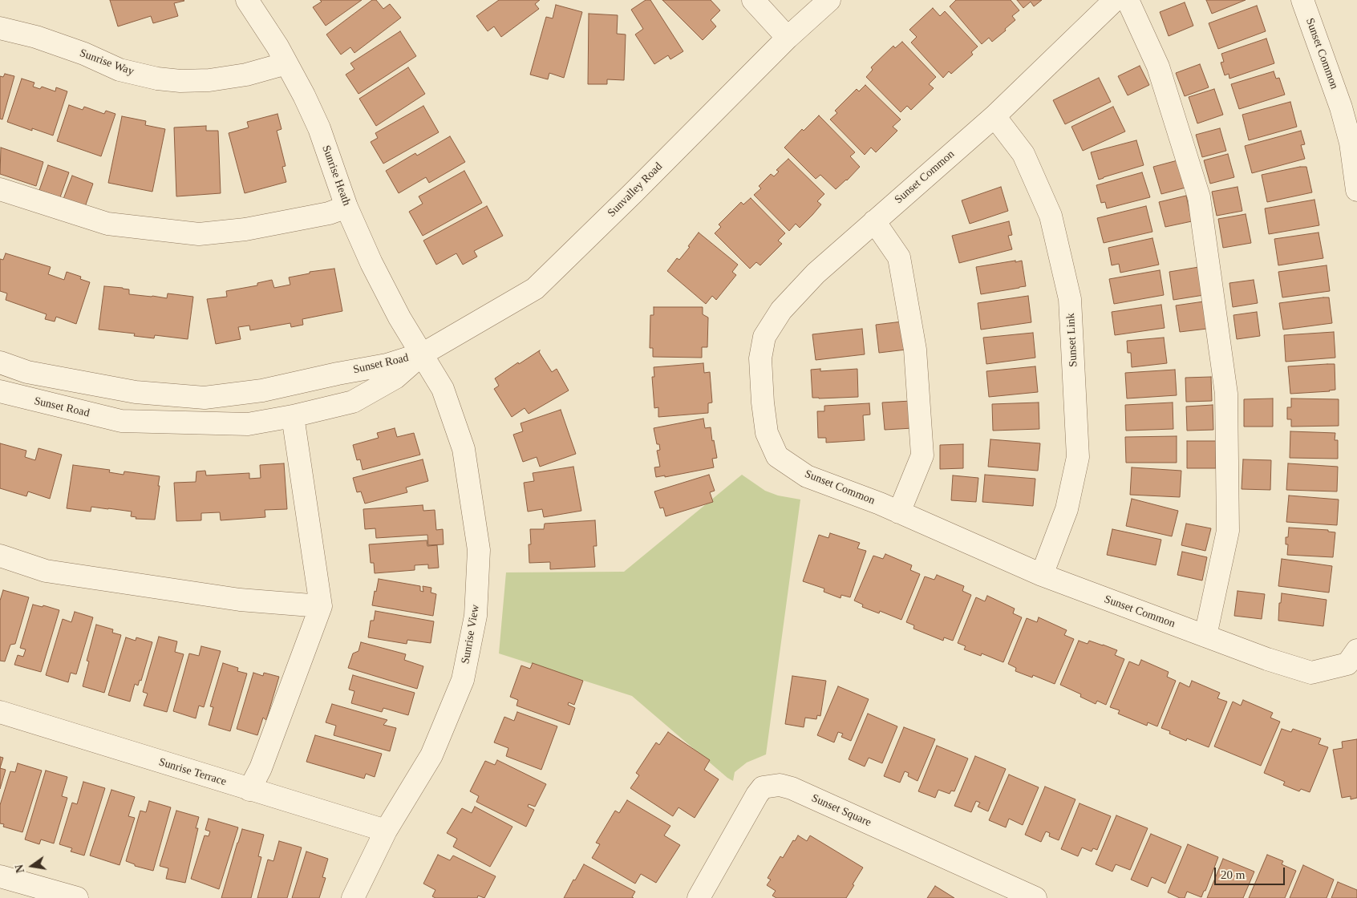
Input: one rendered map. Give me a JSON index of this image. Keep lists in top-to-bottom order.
{
  "streets": {
    "street": [
      "Sunset Common",
      "Sunrise Way",
      "Sunrise Heath",
      "Sunvalley Road",
      "Sunset Link",
      "Sunset Road",
      "Sunrise View",
      "Sunrise Terrace",
      "Sunset Square"
    ]
  },
  "crossings": [
    ["Sunset Common", "Sunset Link"],
    ["Sunrise Way", "Sunrise Heath"],
    ["Sunrise Heath", "Sunvalley Road"],
    ["Sunrise Heath", "Sunset Road"],
    ["Sunrise Heath", "Sunrise View"],
    ["Sunvalley Road", "Sunset Road"],
    ["Sunvalley Road", "Sunrise View"],
    ["Sunset Road", "Sunrise View"],
    ["Sunrise View", "Sunrise Terrace"]
  ],
  "scale_bar": "20 m",
  "north": "left"
}
